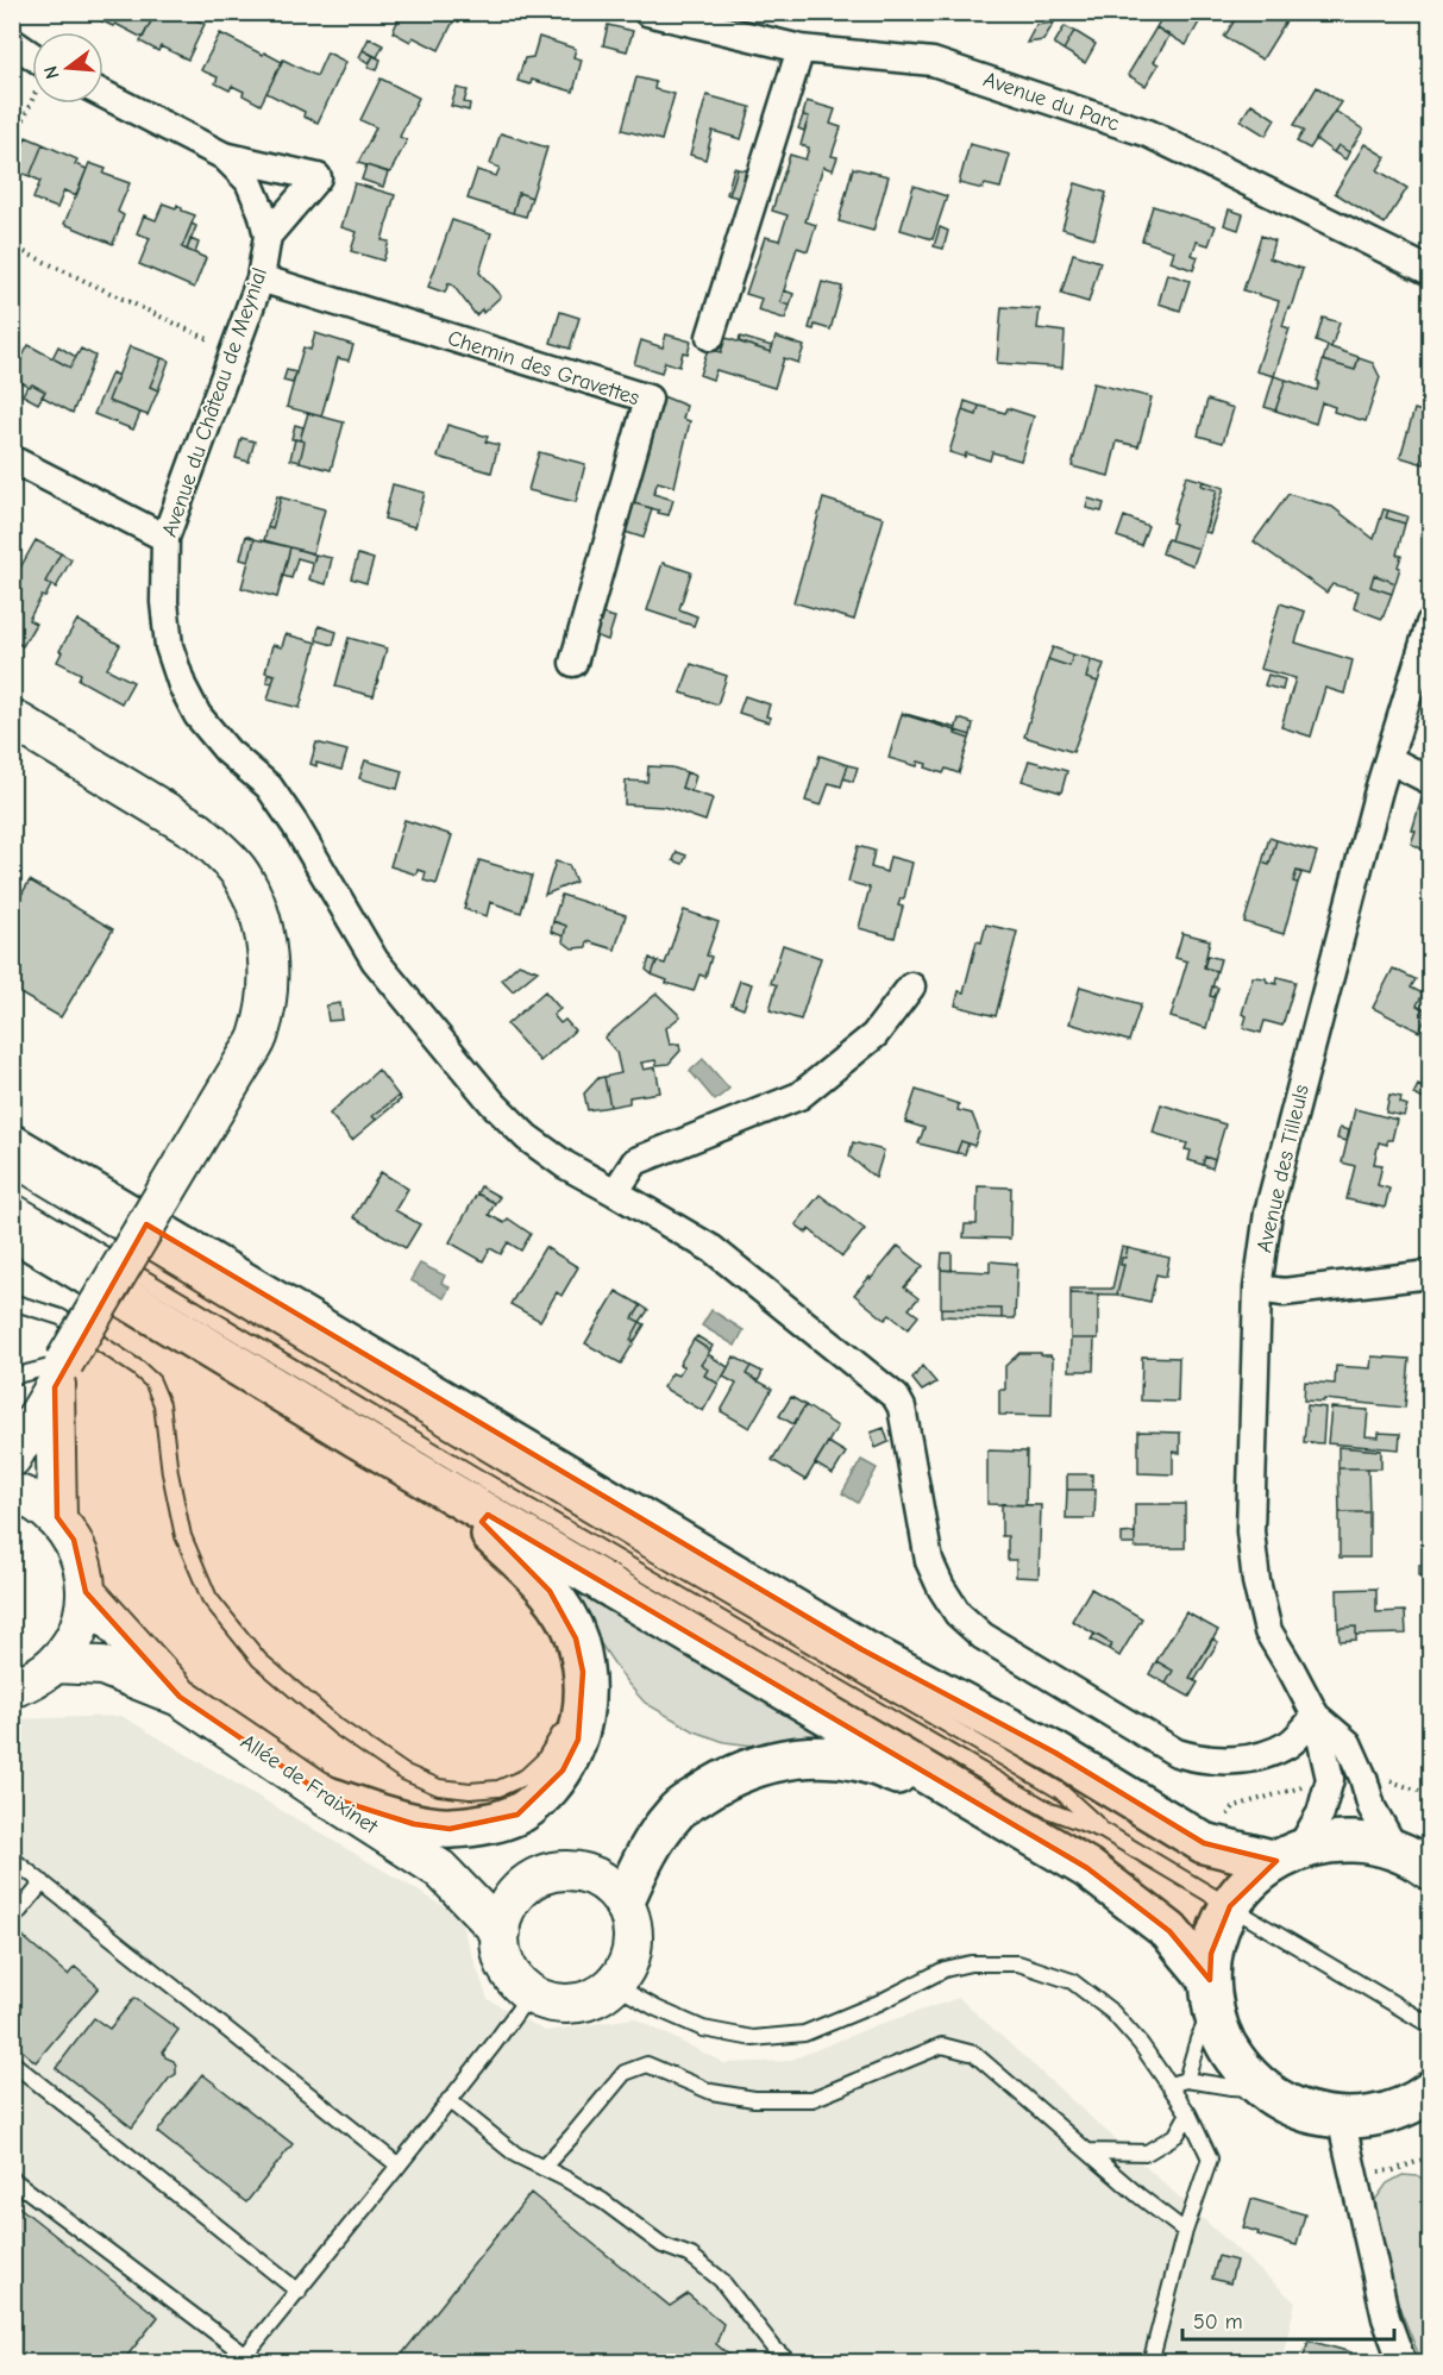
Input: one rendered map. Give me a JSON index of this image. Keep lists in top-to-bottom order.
{
  "streets": {
    "street": [
      "Avenue du Parc",
      "Chemin des Gravettes",
      "Avenue du Château de Meynial",
      "Avenue des Tilleuls",
      "Allée de Fraixinet"
    ]
  },
  "crossings": [
    ["Chemin des Gravettes", "Avenue du Château de Meynial"],
    ["Avenue du Château de Meynial", "Avenue des Tilleuls"]
  ],
  "scale_bar": "50 m",
  "north": "left"
}
